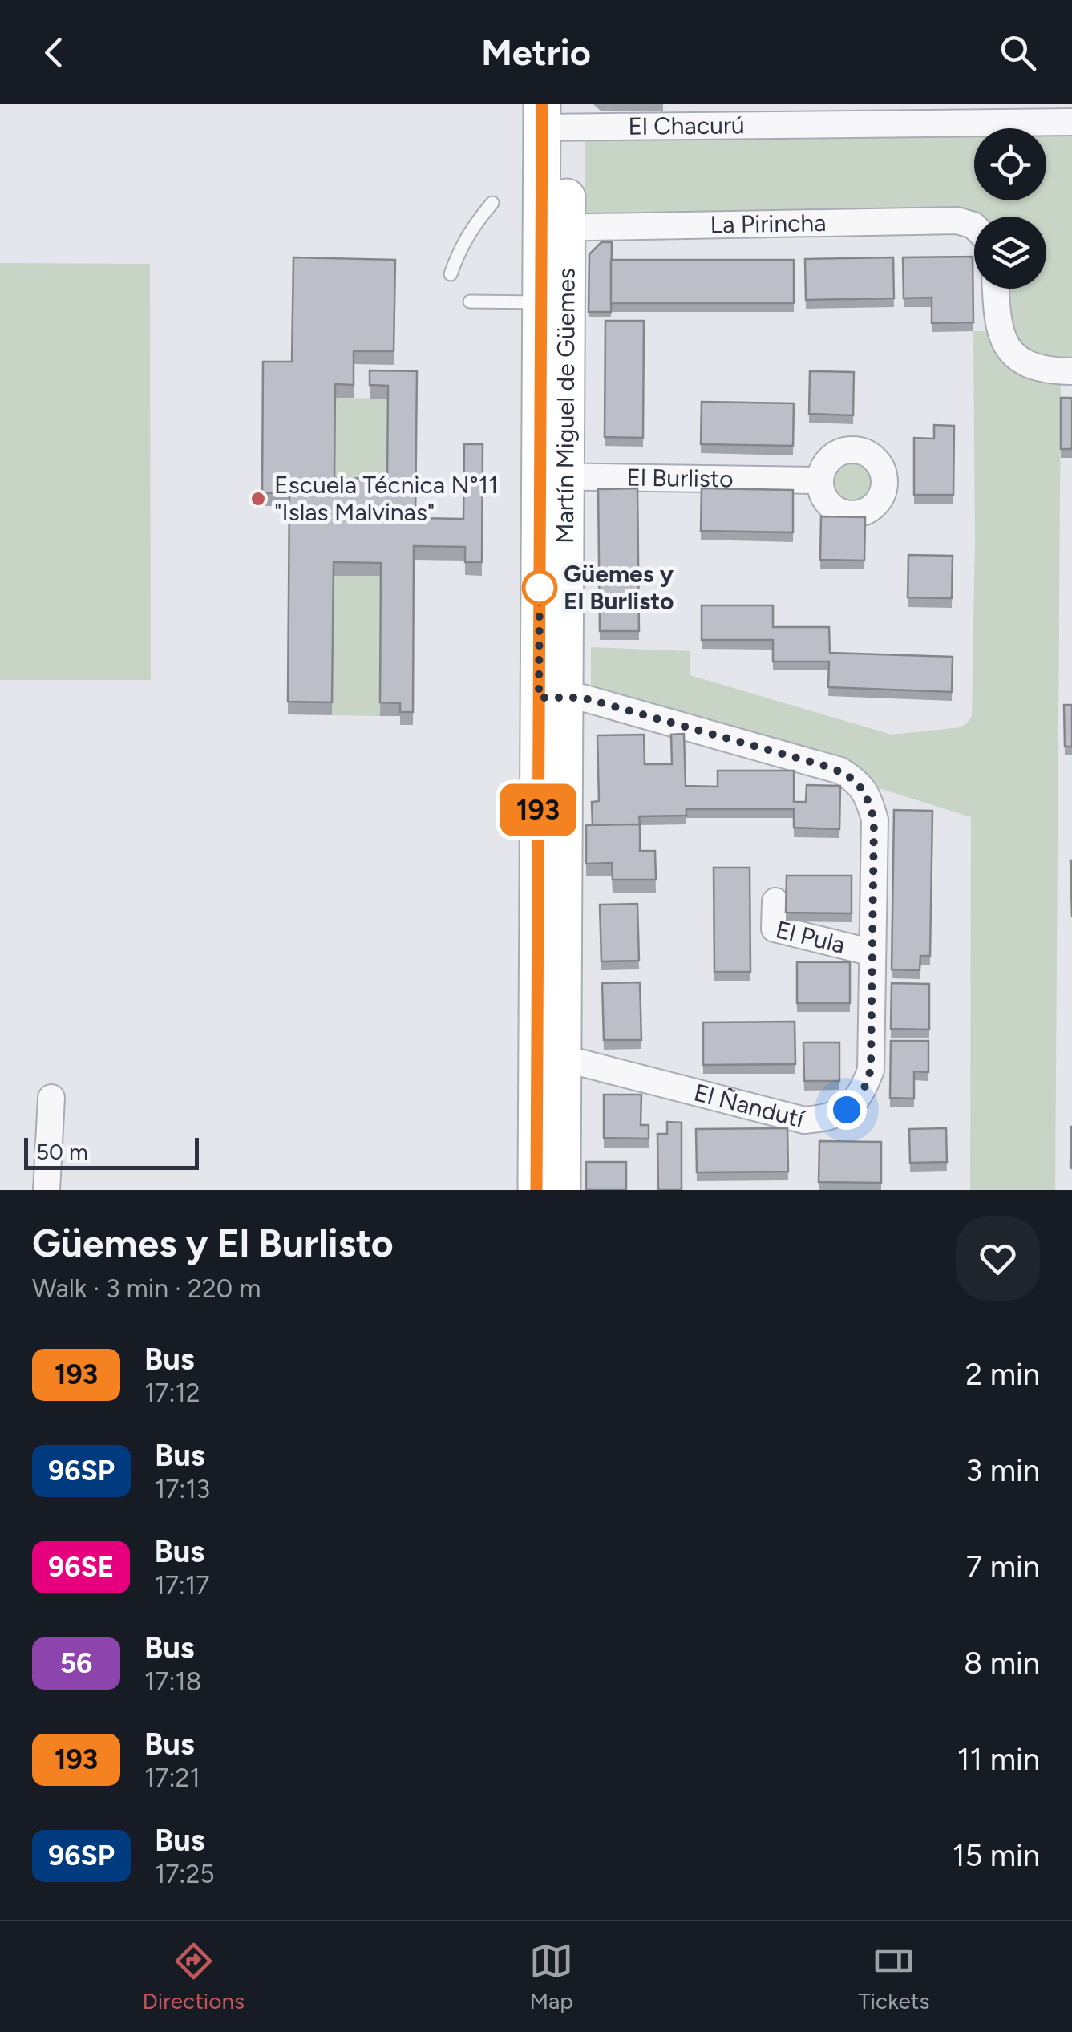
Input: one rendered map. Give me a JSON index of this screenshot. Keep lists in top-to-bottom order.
{
  "streets": {
    "main road": ["Martín Miguel de Güemes"],
    "street": [
      "El Chacurú",
      "La Pirincha",
      "El Burlisto",
      "El Pula",
      "El Ñandutí"
    ]
  },
  "crossings": [
    ["El Chacurú", "Martín Miguel de Güemes"],
    ["La Pirincha", "Martín Miguel de Güemes"],
    ["Martín Miguel de Güemes", "El Burlisto"],
    ["Martín Miguel de Güemes", "El Ñandutí"],
    ["El Pula", "El Ñandutí"]
  ],
  "places": ["Escuela Técnica N°11 \"Islas Malvinas\"", "Güemes y El Burlisto"],
  "lines": ["bus line 193"],
  "scale_bar": "50 m",
  "page": {
    "header": "Metrio",
    "on_map": "193",
    "scale": "50 m",
    "heading": ["Güemes y El Burlisto", "Walk · 3 min · 220 m"],
    "list": [
      {
        "mark": "193",
        "name": "Bus",
        "note": "17:12",
        "value": "2 min"
      },
      {
        "mark": "96SP",
        "name": "Bus",
        "note": "17:13",
        "value": "3 min"
      },
      {
        "mark": "96SE",
        "name": "Bus",
        "note": "17:17",
        "value": "7 min"
      },
      {
        "mark": "56",
        "name": "Bus",
        "note": "17:18",
        "value": "8 min"
      },
      {
        "mark": "193",
        "name": "Bus",
        "note": "17:21",
        "value": "11 min"
      },
      {
        "mark": "96SP",
        "name": "Bus",
        "note": "17:25",
        "value": "15 min"
      }
    ],
    "tabs": ["Directions", "Map", "Tickets"]
  }
}
